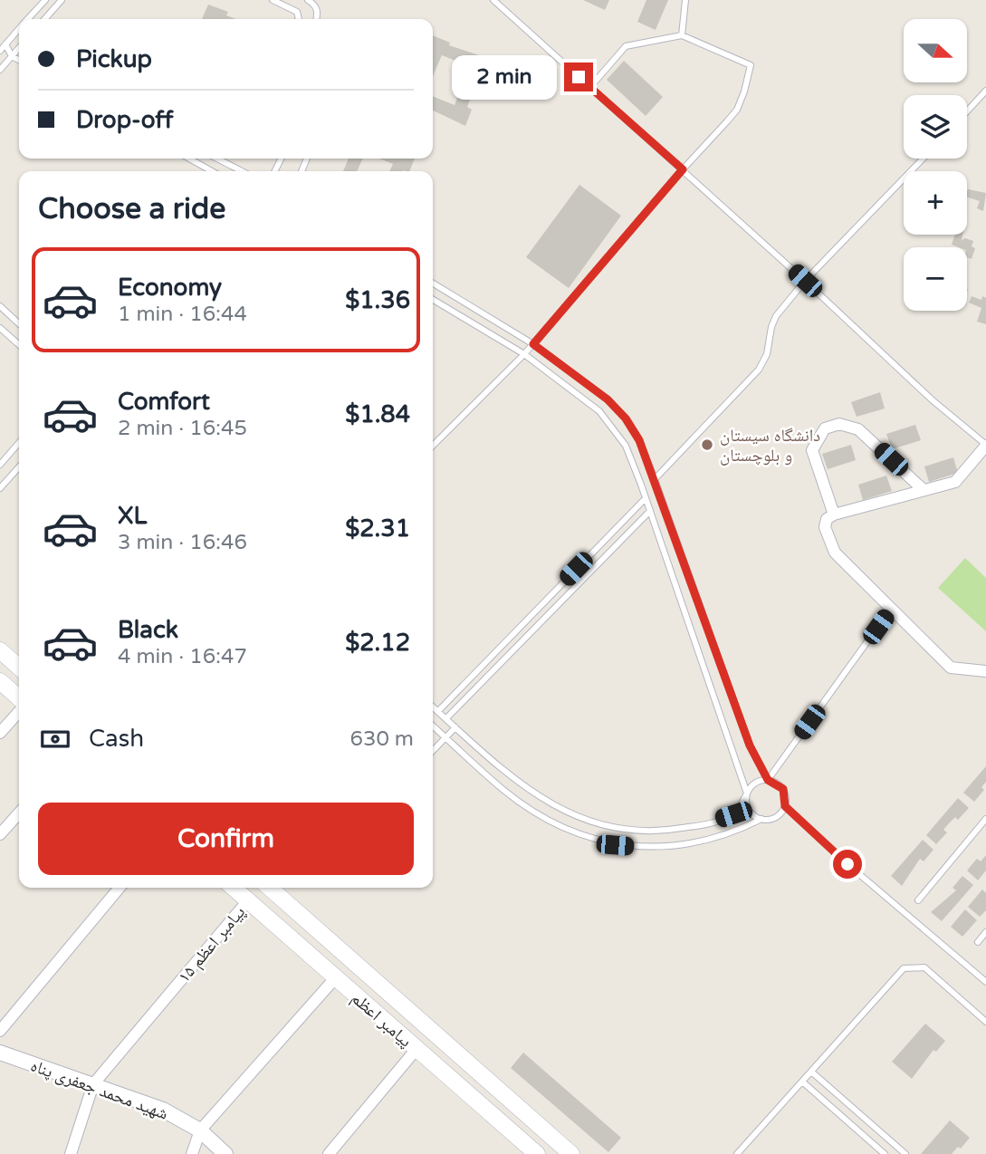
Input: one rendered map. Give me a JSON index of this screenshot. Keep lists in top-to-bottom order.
{
  "streets": {
    "main road": ["پیامبر اعظم"],
    "street": ["پیامبر اعظم ۱۵", "شهید محمد جعفری پناه"]
  },
  "crossings": [
    ["پیامبر اعظم ۱۵", "پیامبر اعظم"],
    ["پیامبر اعظم ۱۵", "شهید محمد جعفری پناه"]
  ],
  "places": ["دانشگاه سیستان و بلوچستان"],
  "north": "right",
  "page": {
    "map_buttons": ["+", "−"],
    "banner": ["Pickup", "Drop-off"],
    "bubble": "2 min",
    "heading": "Choose a ride",
    "list": [
      {
        "name": "Economy",
        "note": "1 min · 16:44",
        "value": "$1.36"
      },
      {
        "name": "Comfort",
        "note": "2 min · 16:45",
        "value": "$1.84"
      },
      {
        "name": "XL",
        "note": "3 min · 16:46",
        "value": "$2.31"
      },
      {
        "name": "Black",
        "note": "4 min · 16:47",
        "value": "$2.12"
      }
    ],
    "pay": ["Cash", "630 m"],
    "buttons": "Confirm"
  }
}
